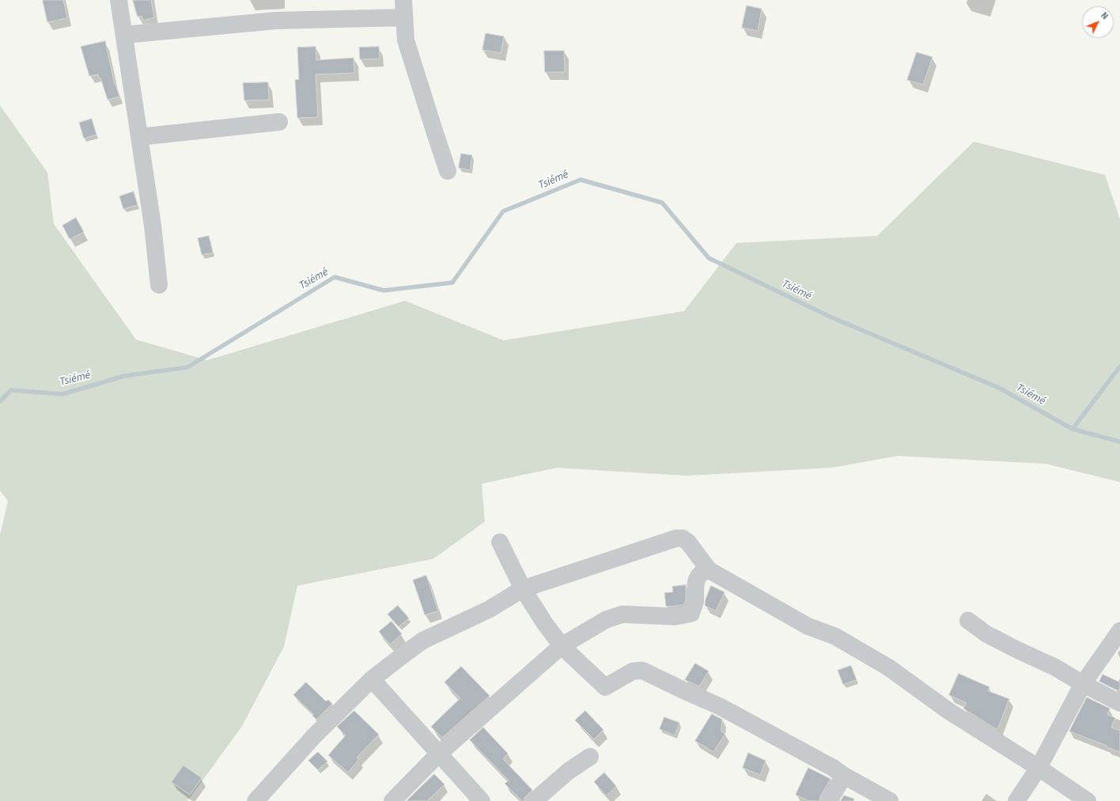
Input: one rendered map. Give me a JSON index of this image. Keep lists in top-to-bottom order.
{
  "water": ["Tsiémé"],
  "north": "top right"
}
